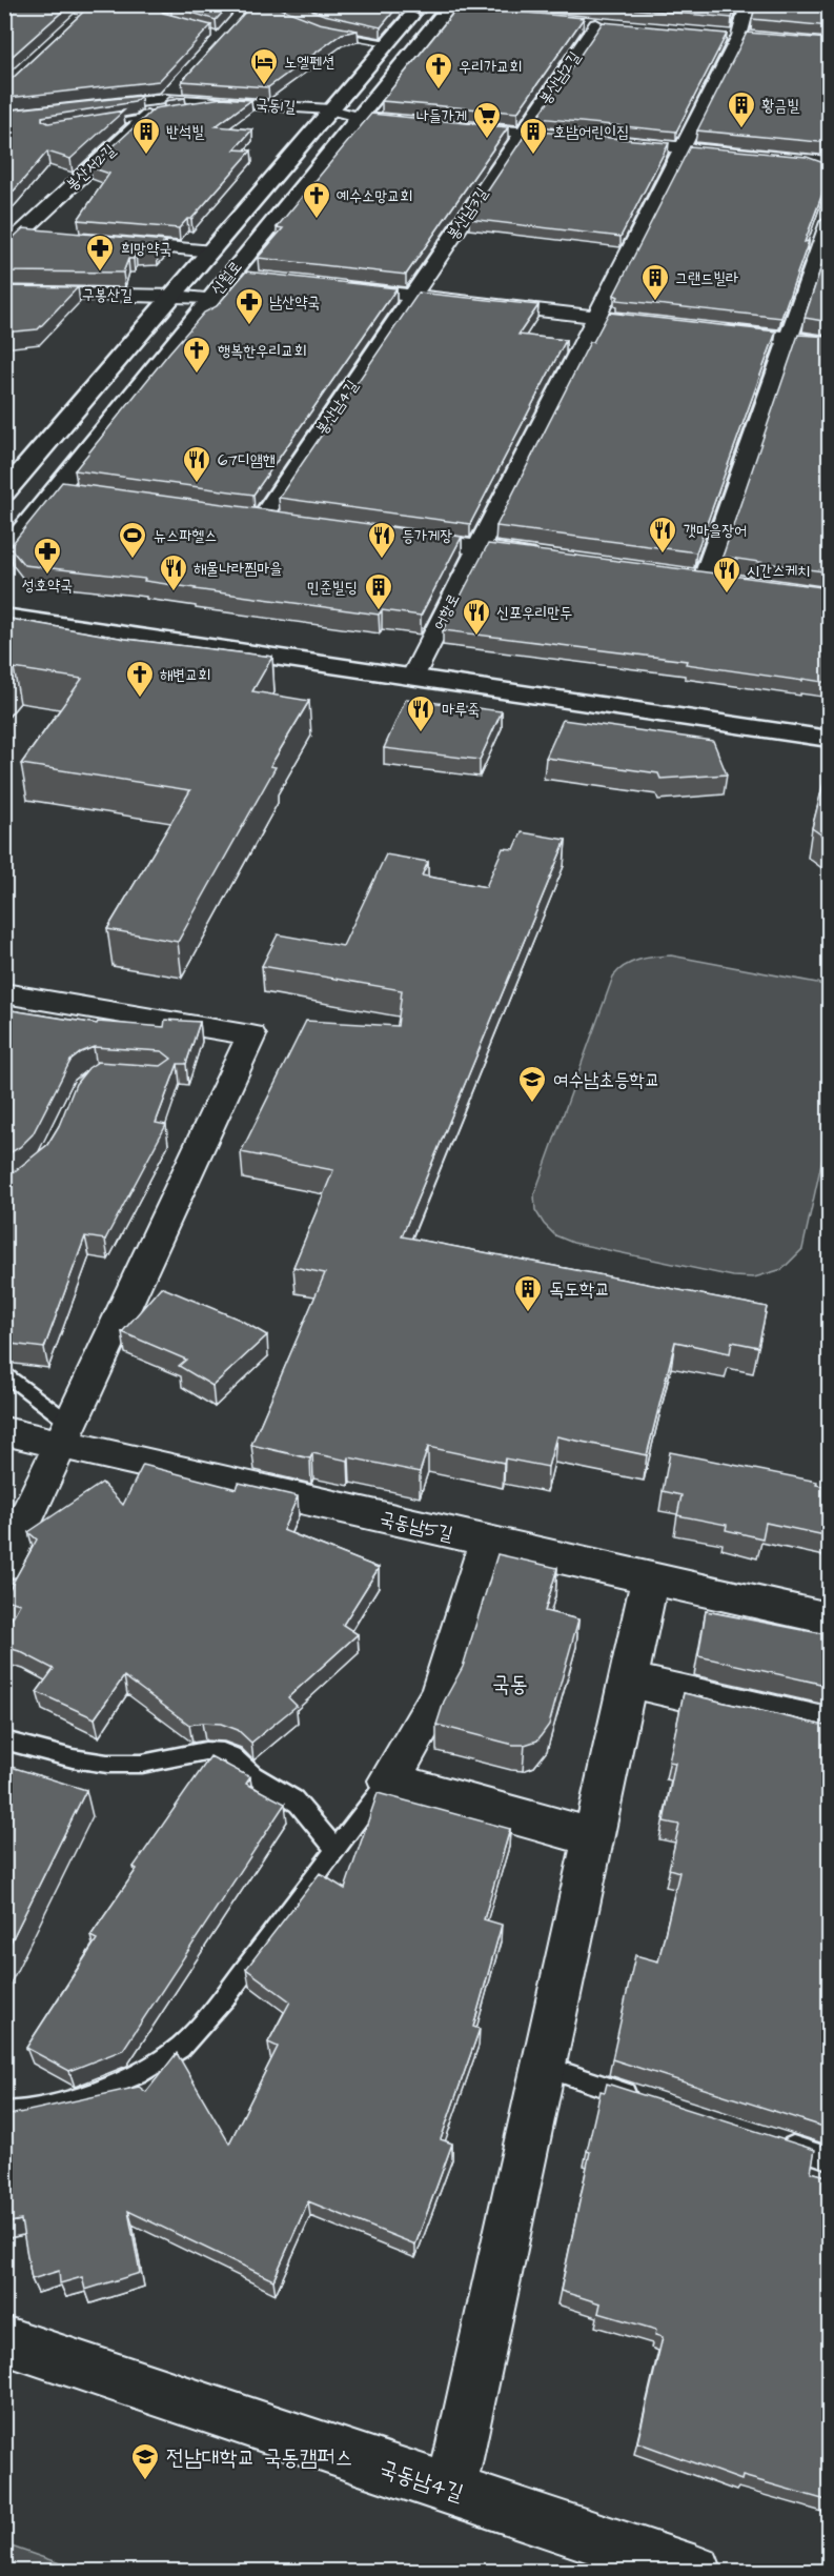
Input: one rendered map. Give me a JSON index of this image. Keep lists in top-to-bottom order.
{
  "streets": {
    "street": [
      "봉산남2길",
      "국동1길",
      "봉산서2길",
      "봉산남3길",
      "신월로",
      "구봉산길",
      "봉산남4길",
      "어항로",
      "국동남5길",
      "국동남4길"
    ]
  },
  "crossings": [
    ["봉산남2길", "봉산남3길"],
    ["국동1길", "봉산서2길"],
    ["국동1길", "신월로"],
    ["봉산남3길", "봉산남4길"],
    ["신월로", "구봉산길"]
  ],
  "districts": ["국동"],
  "places": {
    "hotel": ["노엘펜션"],
    "church": [
      "우리가교회",
      "예수소망교회",
      "행복한우리교회",
      "해변교회"
    ],
    "building": [
      "황금빌",
      "반석빌",
      "호남어린이집",
      "그랜드빌라",
      "민준빌딩",
      "독도학교"
    ],
    "supermarket": ["나들가게"],
    "pharmacy": ["희망약국", "남산약국", "성호약국"],
    "restaurant": [
      "67디앰핸",
      "갯마을장어",
      "등가게장",
      "해물나라찜마을",
      "시간스케치",
      "신포우리만두",
      "마루죽"
    ],
    "sports": ["뉴스파헬스"],
    "school or university": ["여수남초등학교", "전남대학교 국동캠퍼스"]
  }
}
